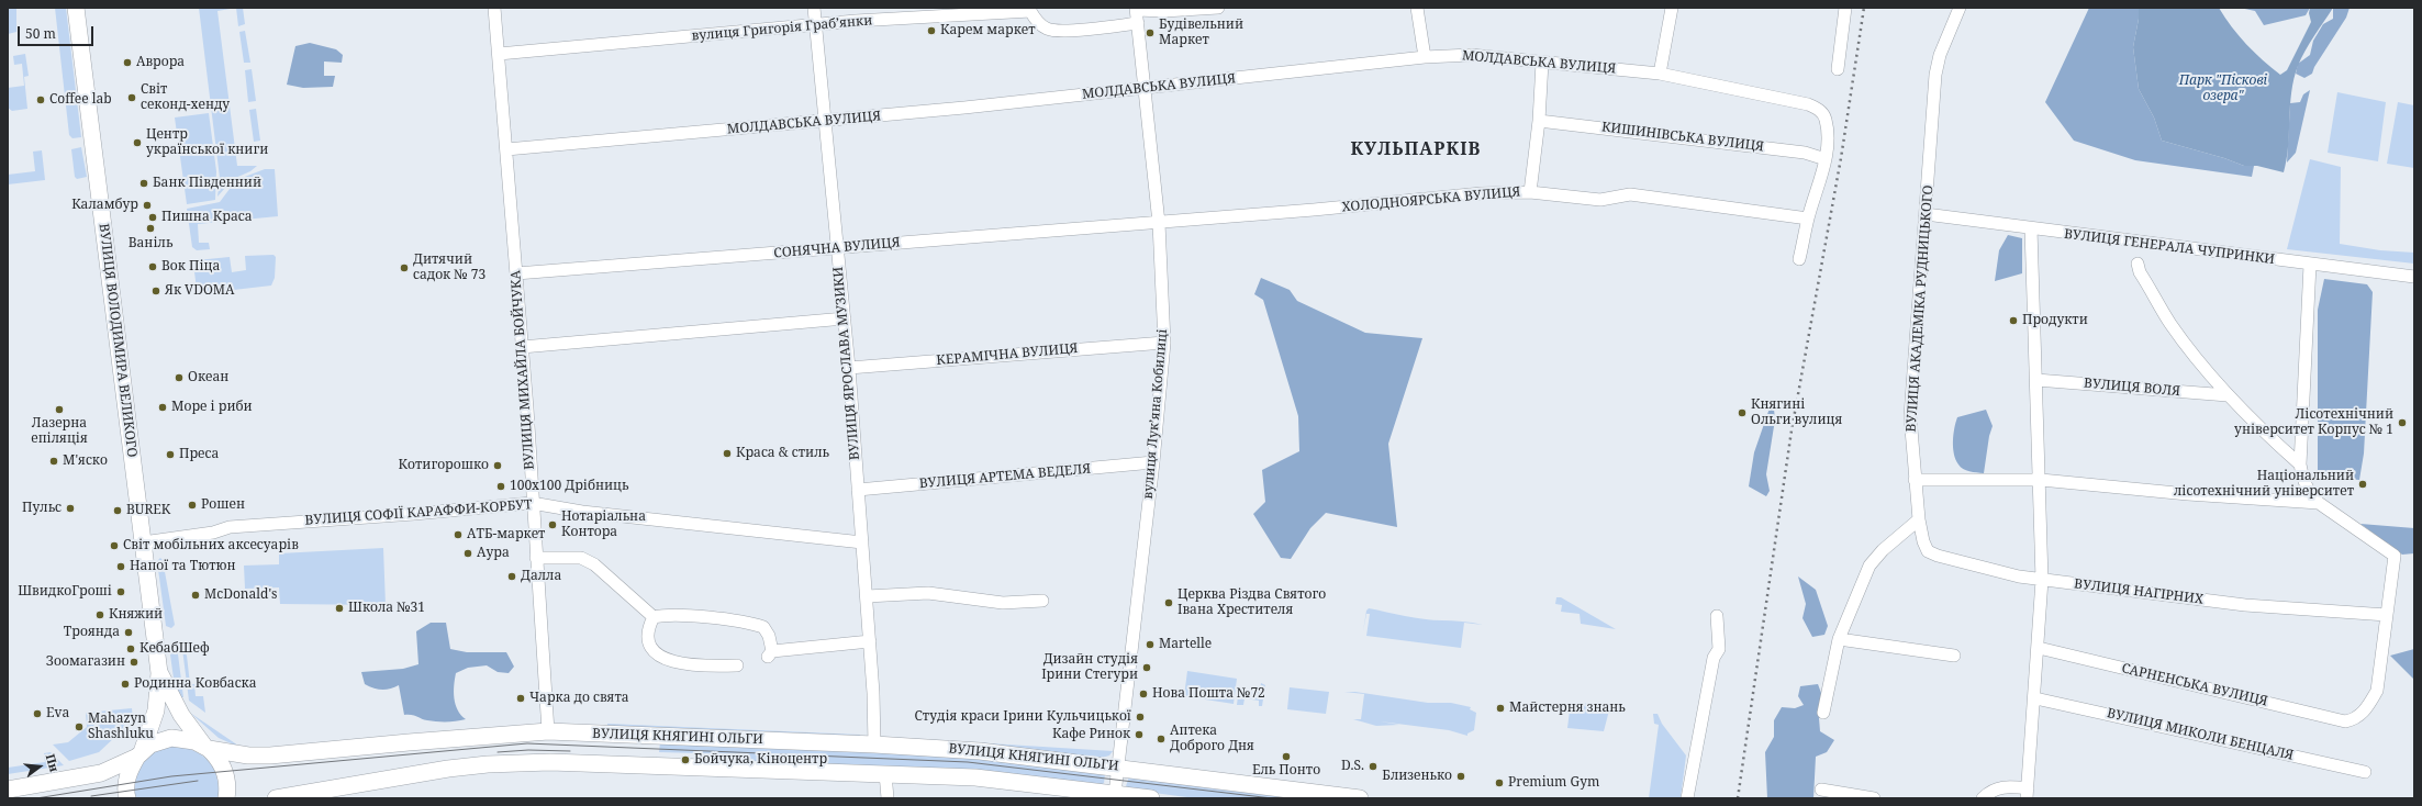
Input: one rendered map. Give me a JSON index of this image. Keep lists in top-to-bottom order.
{
  "streets": {
    "main road": ["ВУЛИЦЯ ВОЛОДИМИРА ВЕЛИКОГО", "ВУЛИЦЯ КНЯГИНІ ОЛЬГИ"],
    "street": [
      "вулиця Григорія Грабʼянки",
      "МОЛДАВСЬКА ВУЛИЦЯ",
      "КИШИНІВСЬКА ВУЛИЦЯ",
      "ХОЛОДНОЯРСЬКА ВУЛИЦЯ",
      "ВУЛИЦЯ ГЕНЕРАЛА ЧУПРИНКИ",
      "СОНЯЧНА ВУЛИЦЯ",
      "ВУЛИЦЯ АКАДЕМІКА РУДНИЦЬКОГО",
      "КЕРАМІЧНА ВУЛИЦЯ",
      "ВУЛИЦЯ ЯРОСЛАВА МУЗИКИ",
      "ВУЛИЦЯ МИХАЙЛА БОЙЧУКА",
      "ВУЛИЦЯ ВОЛЯ",
      "вулиця Лукʼяна Кобилиці",
      "ВУЛИЦЯ АРТЕМА ВЕДЕЛЯ",
      "ВУЛИЦЯ СОФІЇ КАРАФФИ-КОРБУТ",
      "ВУЛИЦЯ НАГІРНИХ",
      "САРНЕНСЬКА ВУЛИЦЯ",
      "ВУЛИЦЯ МИКОЛИ БЕНЦАЛЯ"
    ]
  },
  "crossings": [
    ["вулиця Григорія Грабʼянки", "ВУЛИЦЯ ЯРОСЛАВА МУЗИКИ"],
    ["вулиця Григорія Грабʼянки", "ВУЛИЦЯ МИХАЙЛА БОЙЧУКА"],
    ["вулиця Григорія Грабʼянки", "вулиця Лукʼяна Кобилиці"],
    ["МОЛДАВСЬКА ВУЛИЦЯ", "КИШИНІВСЬКА ВУЛИЦЯ"],
    ["МОЛДАВСЬКА ВУЛИЦЯ", "ВУЛИЦЯ ЯРОСЛАВА МУЗИКИ"],
    ["МОЛДАВСЬКА ВУЛИЦЯ", "ВУЛИЦЯ МИХАЙЛА БОЙЧУКА"],
    ["МОЛДАВСЬКА ВУЛИЦЯ", "вулиця Лукʼяна Кобилиці"],
    ["ХОЛОДНОЯРСЬКА ВУЛИЦЯ", "СОНЯЧНА ВУЛИЦЯ"],
    ["ХОЛОДНОЯРСЬКА ВУЛИЦЯ", "вулиця Лукʼяна Кобилиці"],
    ["ВУЛИЦЯ ГЕНЕРАЛА ЧУПРИНКИ", "ВУЛИЦЯ АКАДЕМІКА РУДНИЦЬКОГО"],
    ["СОНЯЧНА ВУЛИЦЯ", "ВУЛИЦЯ ЯРОСЛАВА МУЗИКИ"],
    ["СОНЯЧНА ВУЛИЦЯ", "ВУЛИЦЯ МИХАЙЛА БОЙЧУКА"],
    ["СОНЯЧНА ВУЛИЦЯ", "вулиця Лукʼяна Кобилиці"],
    ["ВУЛИЦЯ АКАДЕМІКА РУДНИЦЬКОГО", "ВУЛИЦЯ НАГІРНИХ"],
    ["ВУЛИЦЯ ВОЛОДИМИРА ВЕЛИКОГО", "ВУЛИЦЯ СОФІЇ КАРАФФИ-КОРБУТ"],
    ["ВУЛИЦЯ ВОЛОДИМИРА ВЕЛИКОГО", "ВУЛИЦЯ КНЯГИНІ ОЛЬГИ"],
    ["КЕРАМІЧНА ВУЛИЦЯ", "ВУЛИЦЯ ЯРОСЛАВА МУЗИКИ"],
    ["КЕРАМІЧНА ВУЛИЦЯ", "вулиця Лукʼяна Кобилиці"],
    ["ВУЛИЦЯ ЯРОСЛАВА МУЗИКИ", "ВУЛИЦЯ АРТЕМА ВЕДЕЛЯ"],
    ["ВУЛИЦЯ ЯРОСЛАВА МУЗИКИ", "ВУЛИЦЯ СОФІЇ КАРАФФИ-КОРБУТ"],
    ["ВУЛИЦЯ ЯРОСЛАВА МУЗИКИ", "ВУЛИЦЯ КНЯГИНІ ОЛЬГИ"],
    ["ВУЛИЦЯ МИХАЙЛА БОЙЧУКА", "ВУЛИЦЯ СОФІЇ КАРАФФИ-КОРБУТ"],
    ["ВУЛИЦЯ МИХАЙЛА БОЙЧУКА", "ВУЛИЦЯ КНЯГИНІ ОЛЬГИ"],
    ["вулиця Лукʼяна Кобилиці", "ВУЛИЦЯ АРТЕМА ВЕДЕЛЯ"],
    ["вулиця Лукʼяна Кобилиці", "ВУЛИЦЯ КНЯГИНІ ОЛЬГИ"],
    ["ВУЛИЦЯ НАГІРНИХ", "САРНЕНСЬКА ВУЛИЦЯ"]
  ],
  "districts": ["КУЛЬПАРКІВ"],
  "parks": ["Парк \"Піскові озера\""],
  "places": [
    "Карем маркет",
    "Будівельний Маркет",
    "Аврора",
    "Світ секонд-хенду",
    "Coffee lab",
    "Центр української книги",
    "Банк Південний",
    "Каламбур",
    "Пишна Краса",
    "Ваніль",
    "Вок Піца",
    "Дитячий садок № 73",
    "Як VDOMA",
    "Продукти",
    "Океан",
    "Море і риби",
    "Лазерна епіляція",
    "Княгині Ольги вулиця",
    "Лісотехнічний університет Корпус № 1",
    "Краса & стиль",
    "Преса",
    "М'яско",
    "Котигорошко",
    "Національний лісотехнічний університет",
    "100х100 Дрібниць",
    "Рошен",
    "Пульс",
    "BUREK",
    "Нотаріальна Контора",
    "АТБ-маркет",
    "Світ мобільних аксесуарів",
    "Аура",
    "Напої та Тютюн",
    "Далла",
    "ШвидкоГроші",
    "McDonald's",
    "Церква Різдва Святого Івана Хрестителя",
    "Школа №31",
    "Княжий",
    "Троянда",
    "Martelle",
    "КебабШеф",
    "Зоомагазин",
    "Дизайн студія Ірини Стегури",
    "Родинна Ковбаска",
    "Нова Пошта №72",
    "Чарка до свята",
    "Майстерня знань",
    "Eva",
    "Студія краси Ірини Кульчицької",
    "Mahazyn Shashluku",
    "Кафе Ринок",
    "Аптека Доброго Дня",
    "Ель Понто",
    "Бойчука, Кіноцентр",
    "D.S.",
    "Близенько",
    "Premium Gym"
  ],
  "scale_bar": "50 m",
  "north": "right"
}
